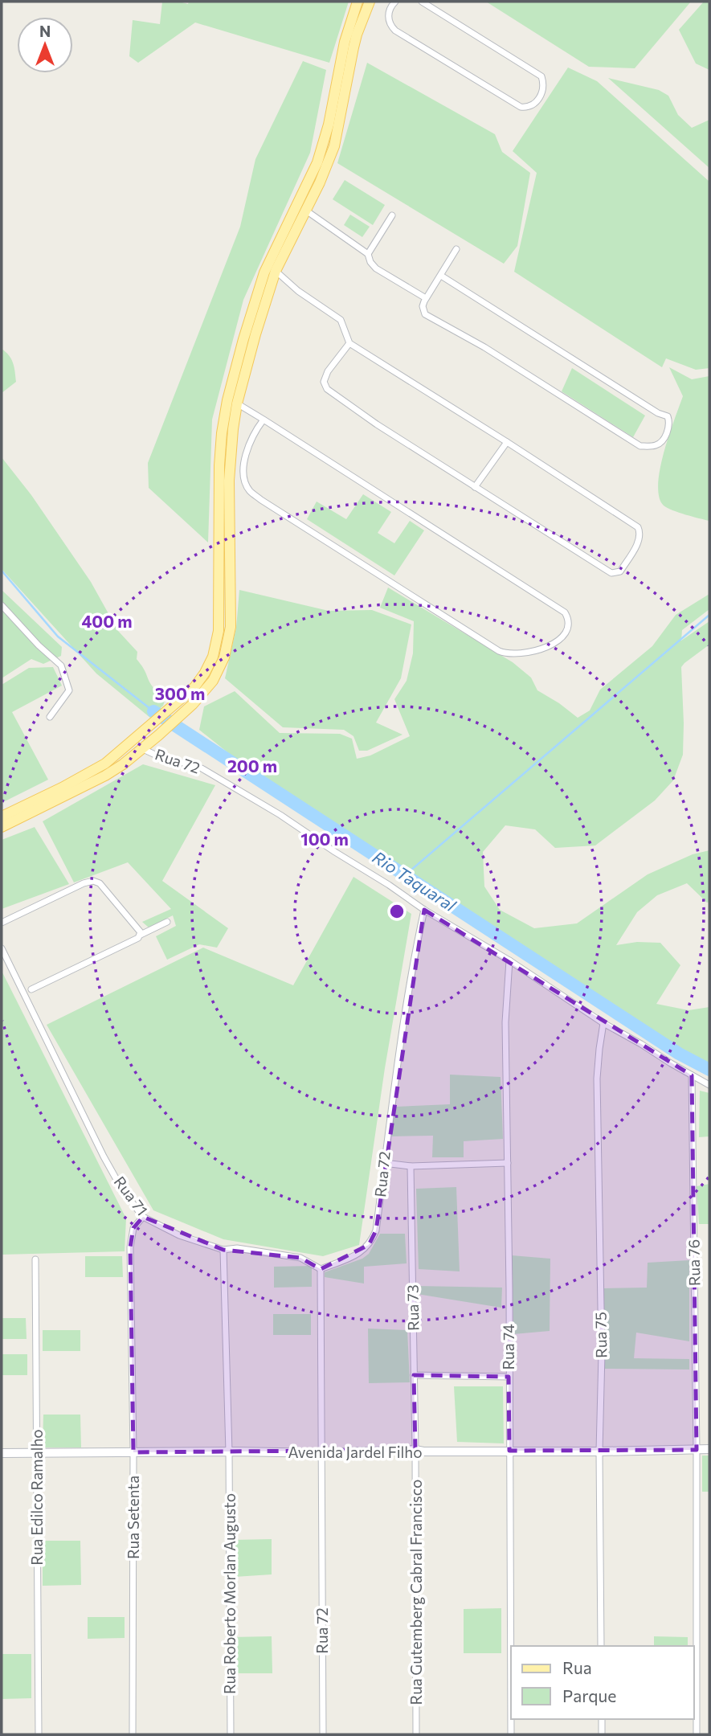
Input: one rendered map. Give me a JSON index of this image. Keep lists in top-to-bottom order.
{
  "streets": {
    "main road": ["Avenida Jardel Filho"],
    "street": [
      "Rua 72",
      "Rua 71",
      "Rua 76",
      "Rua 73",
      "Rua 75",
      "Rua 74",
      "Rua Edilco Ramalho",
      "Rua Setenta",
      "Rua Gutemberg Cabral Francisco",
      "Rua Roberto Morlan Augusto"
    ]
  },
  "crossings": [
    ["Rua 72", "Rua 71"],
    ["Rua 72", "Avenida Jardel Filho"],
    ["Rua 71", "Rua Setenta"],
    ["Rua 76", "Avenida Jardel Filho"],
    ["Rua 73", "Avenida Jardel Filho"],
    ["Rua 73", "Rua Gutemberg Cabral Francisco"],
    ["Rua 75", "Avenida Jardel Filho"],
    ["Rua 74", "Avenida Jardel Filho"],
    ["Avenida Jardel Filho", "Rua Edilco Ramalho"],
    ["Avenida Jardel Filho", "Rua Setenta"],
    ["Avenida Jardel Filho", "Rua Gutemberg Cabral Francisco"],
    ["Avenida Jardel Filho", "Rua Roberto Morlan Augusto"]
  ],
  "water": ["Rio Taquaral"],
  "legend": ["Rua", "Parque"],
  "north": "top",
  "rings": [
    "400 m",
    "300 m",
    "200 m",
    "100 m"
  ]
}
